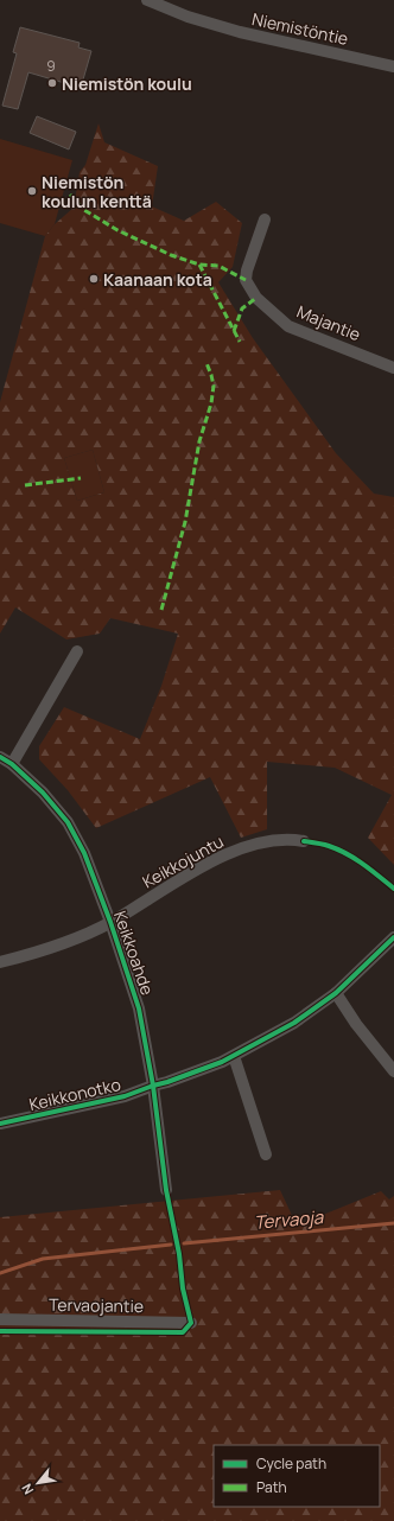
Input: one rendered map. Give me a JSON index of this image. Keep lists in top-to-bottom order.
{
  "streets": {
    "street": [
      "Niemistöntie",
      "Majantie",
      "Keikkojuntu",
      "Keikkoahde",
      "Keikkonotko",
      "Tervaojantie"
    ]
  },
  "crossings": [
    ["Keikkojuntu", "Keikkoahde"],
    ["Keikkoahde", "Keikkonotko"]
  ],
  "water": ["Tervaoja"],
  "places": ["Niemistön koulu", "Niemistön koulun kenttä", "Kaanaan kota"],
  "house_numbers": ["9"],
  "legend": ["Cycle path", "Path"],
  "north": "bottom left"
}
